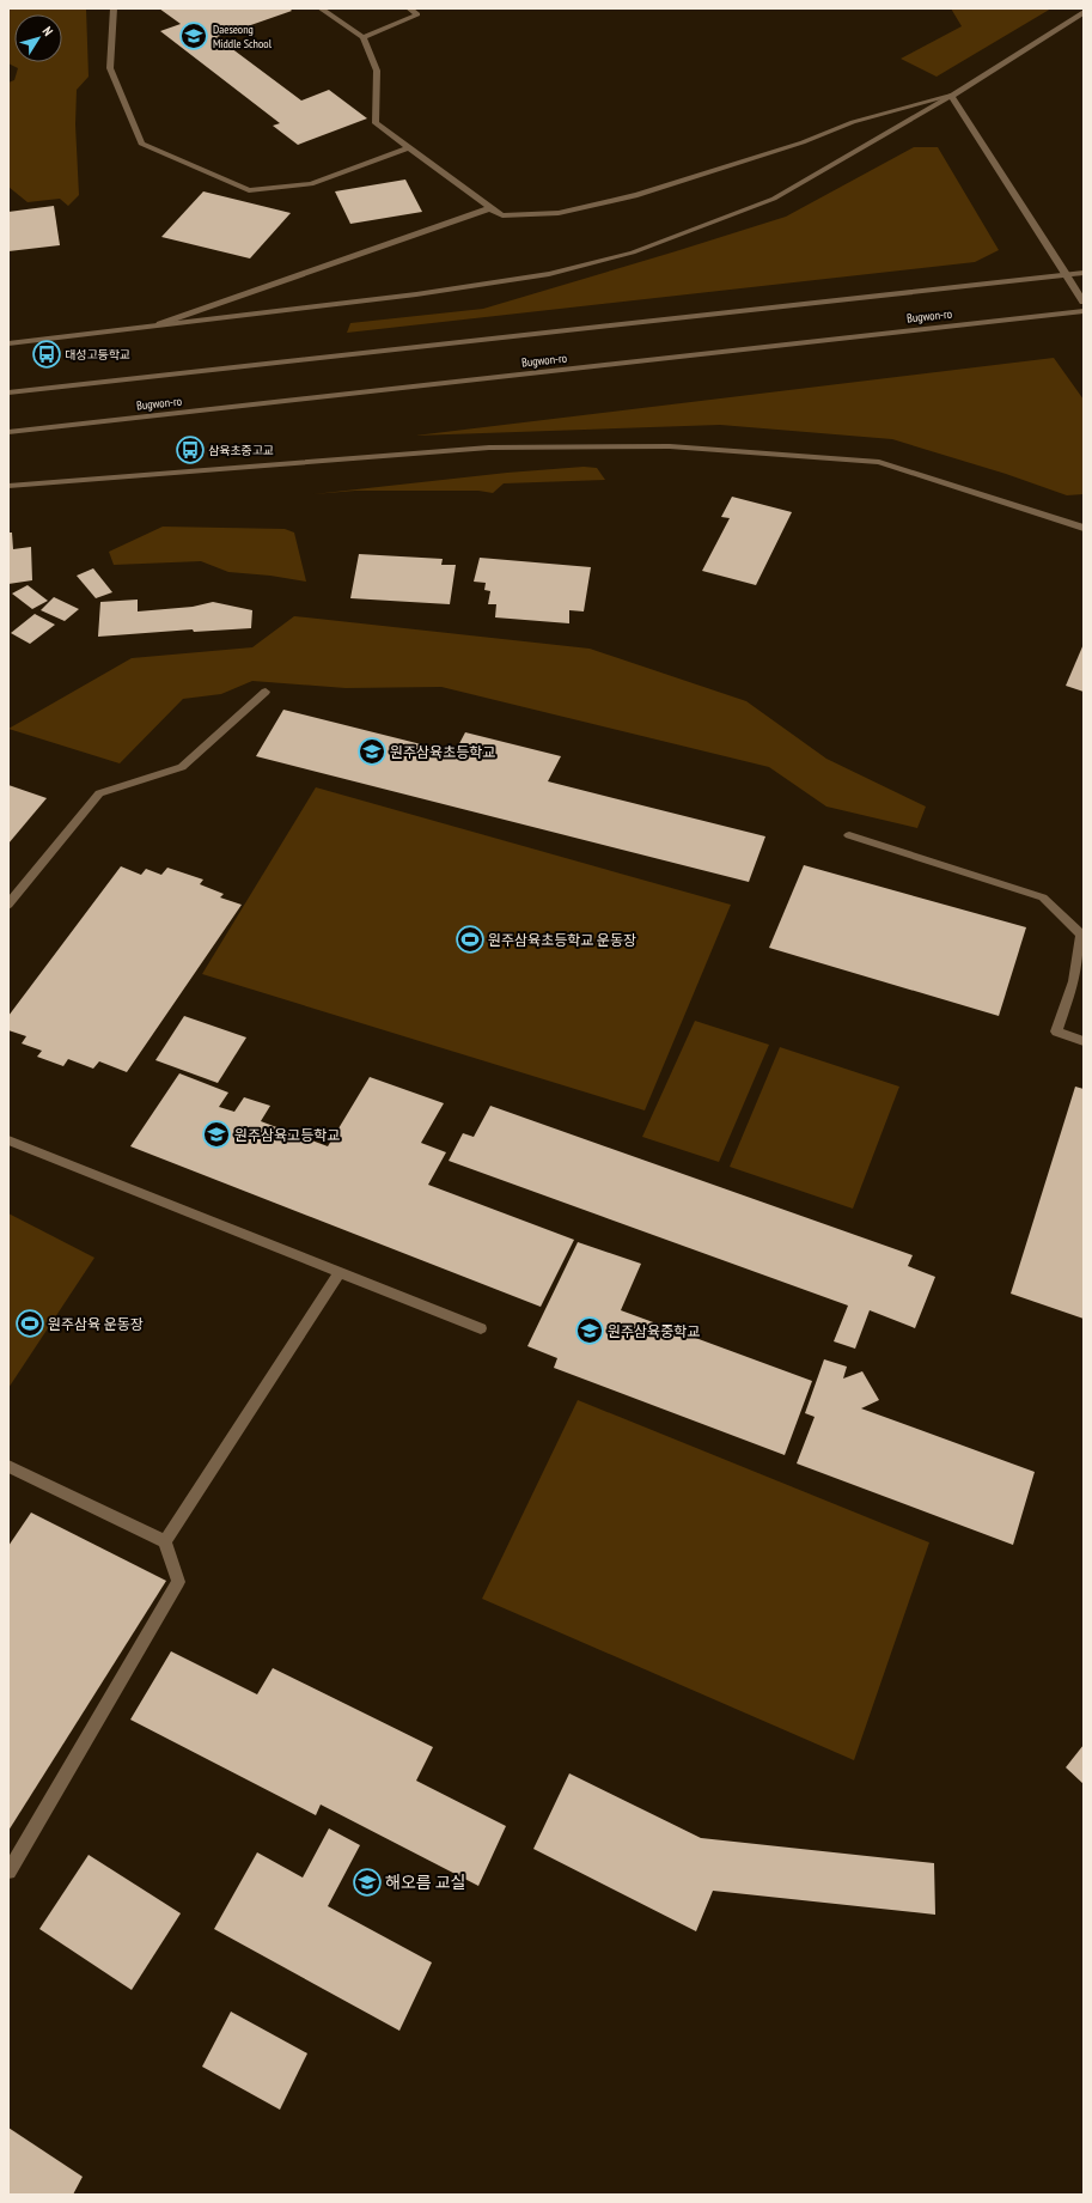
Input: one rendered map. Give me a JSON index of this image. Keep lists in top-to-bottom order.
{
  "streets": {
    "street": ["Bugwon-ro"]
  },
  "places": {
    "school or university": [
      "Daeseong Middle School",
      "원주삼육초등학교",
      "원주삼육고등학교",
      "원주삼육중학교",
      "해오름 교실"
    ],
    "bus stop": ["대성고등학교", "삼육초중고교"],
    "sports": ["원주삼육초등학교 운동장", "원주삼육 운동장"]
  },
  "north": "top right"
}
